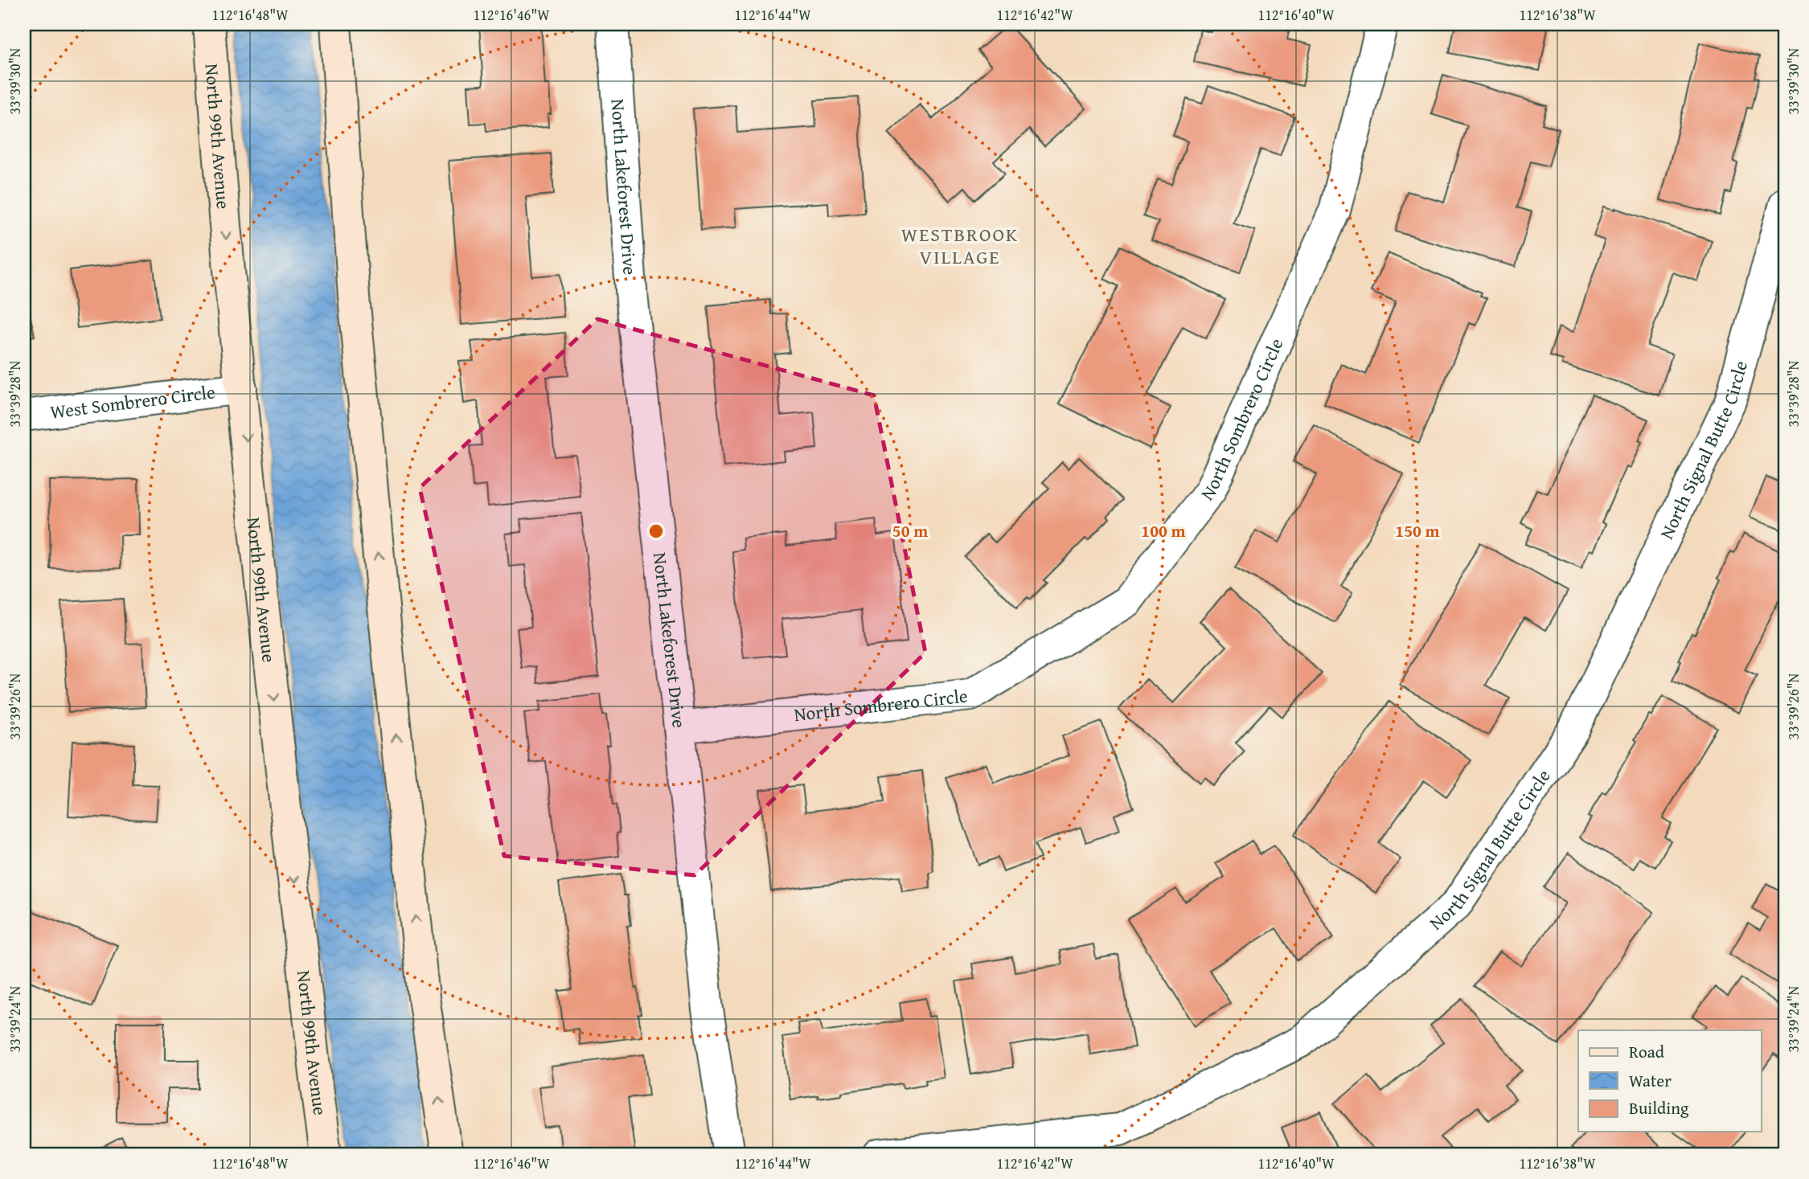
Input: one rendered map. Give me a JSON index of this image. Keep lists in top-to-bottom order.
{
  "streets": {
    "main road": ["North 99th Avenue"],
    "street": [
      "North Lakeforest Drive",
      "West Sombrero Circle",
      "North Sombrero Circle",
      "North Signal Butte Circle"
    ]
  },
  "crossings": [
    ["North 99th Avenue", "West Sombrero Circle"],
    ["North Lakeforest Drive", "North Sombrero Circle"]
  ],
  "districts": ["WESTBROOK VILLAGE"],
  "legend": ["Road", "Water", "Building"],
  "coordinates": [
    "112°16'48\"W",
    "112°16'46\"W",
    "112°16'44\"W",
    "112°16'42\"W",
    "112°16'40\"W",
    "112°16'38\"W",
    "33°39'30\"N",
    "33°39'28\"N",
    "33°39'26\"N",
    "33°39'24\"N"
  ],
  "rings": ["50 m", "100 m", "150 m"]
}
